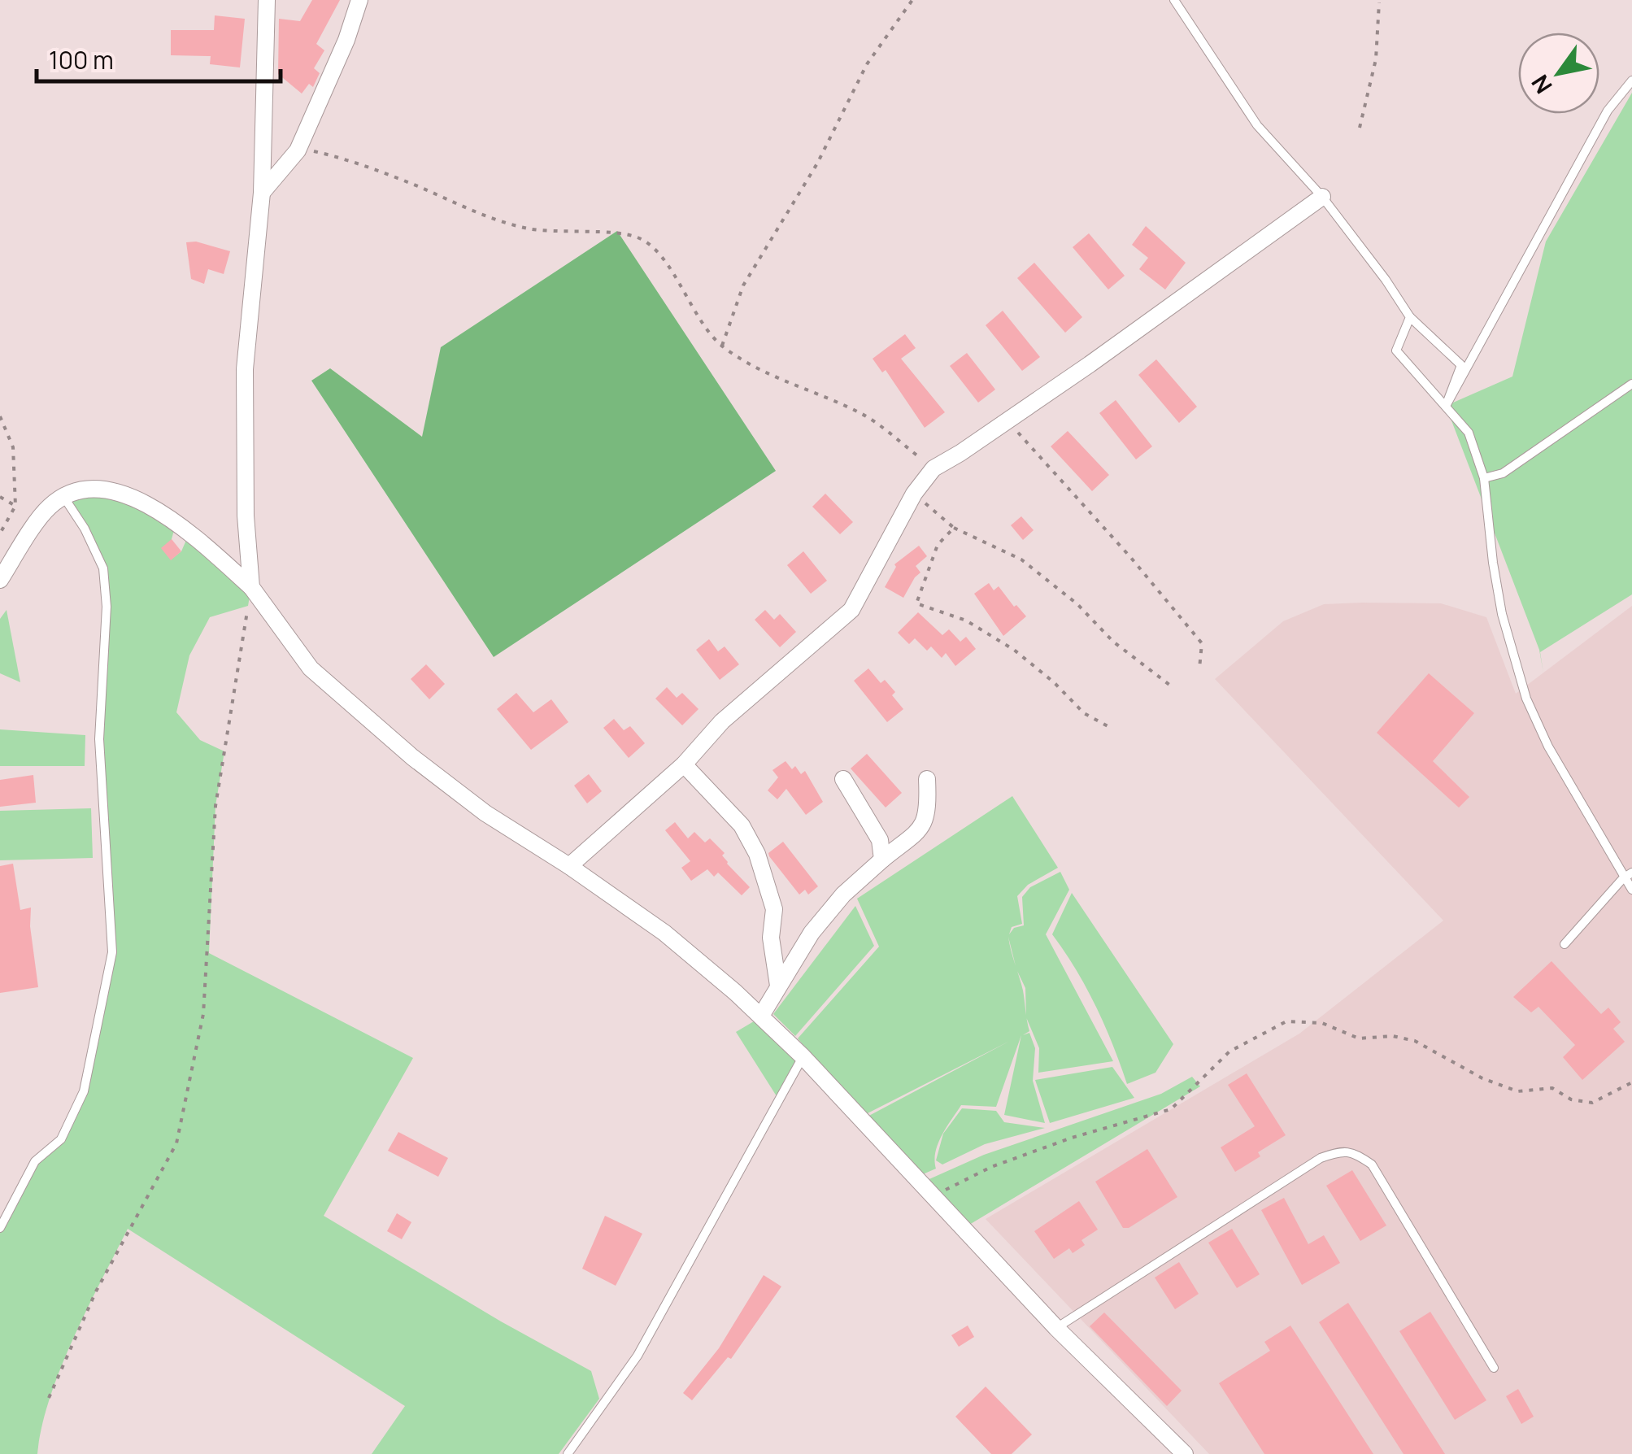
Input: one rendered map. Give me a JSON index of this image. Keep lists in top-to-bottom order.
{
  "scale_bar": "100 m",
  "north": "bottom left"
}
